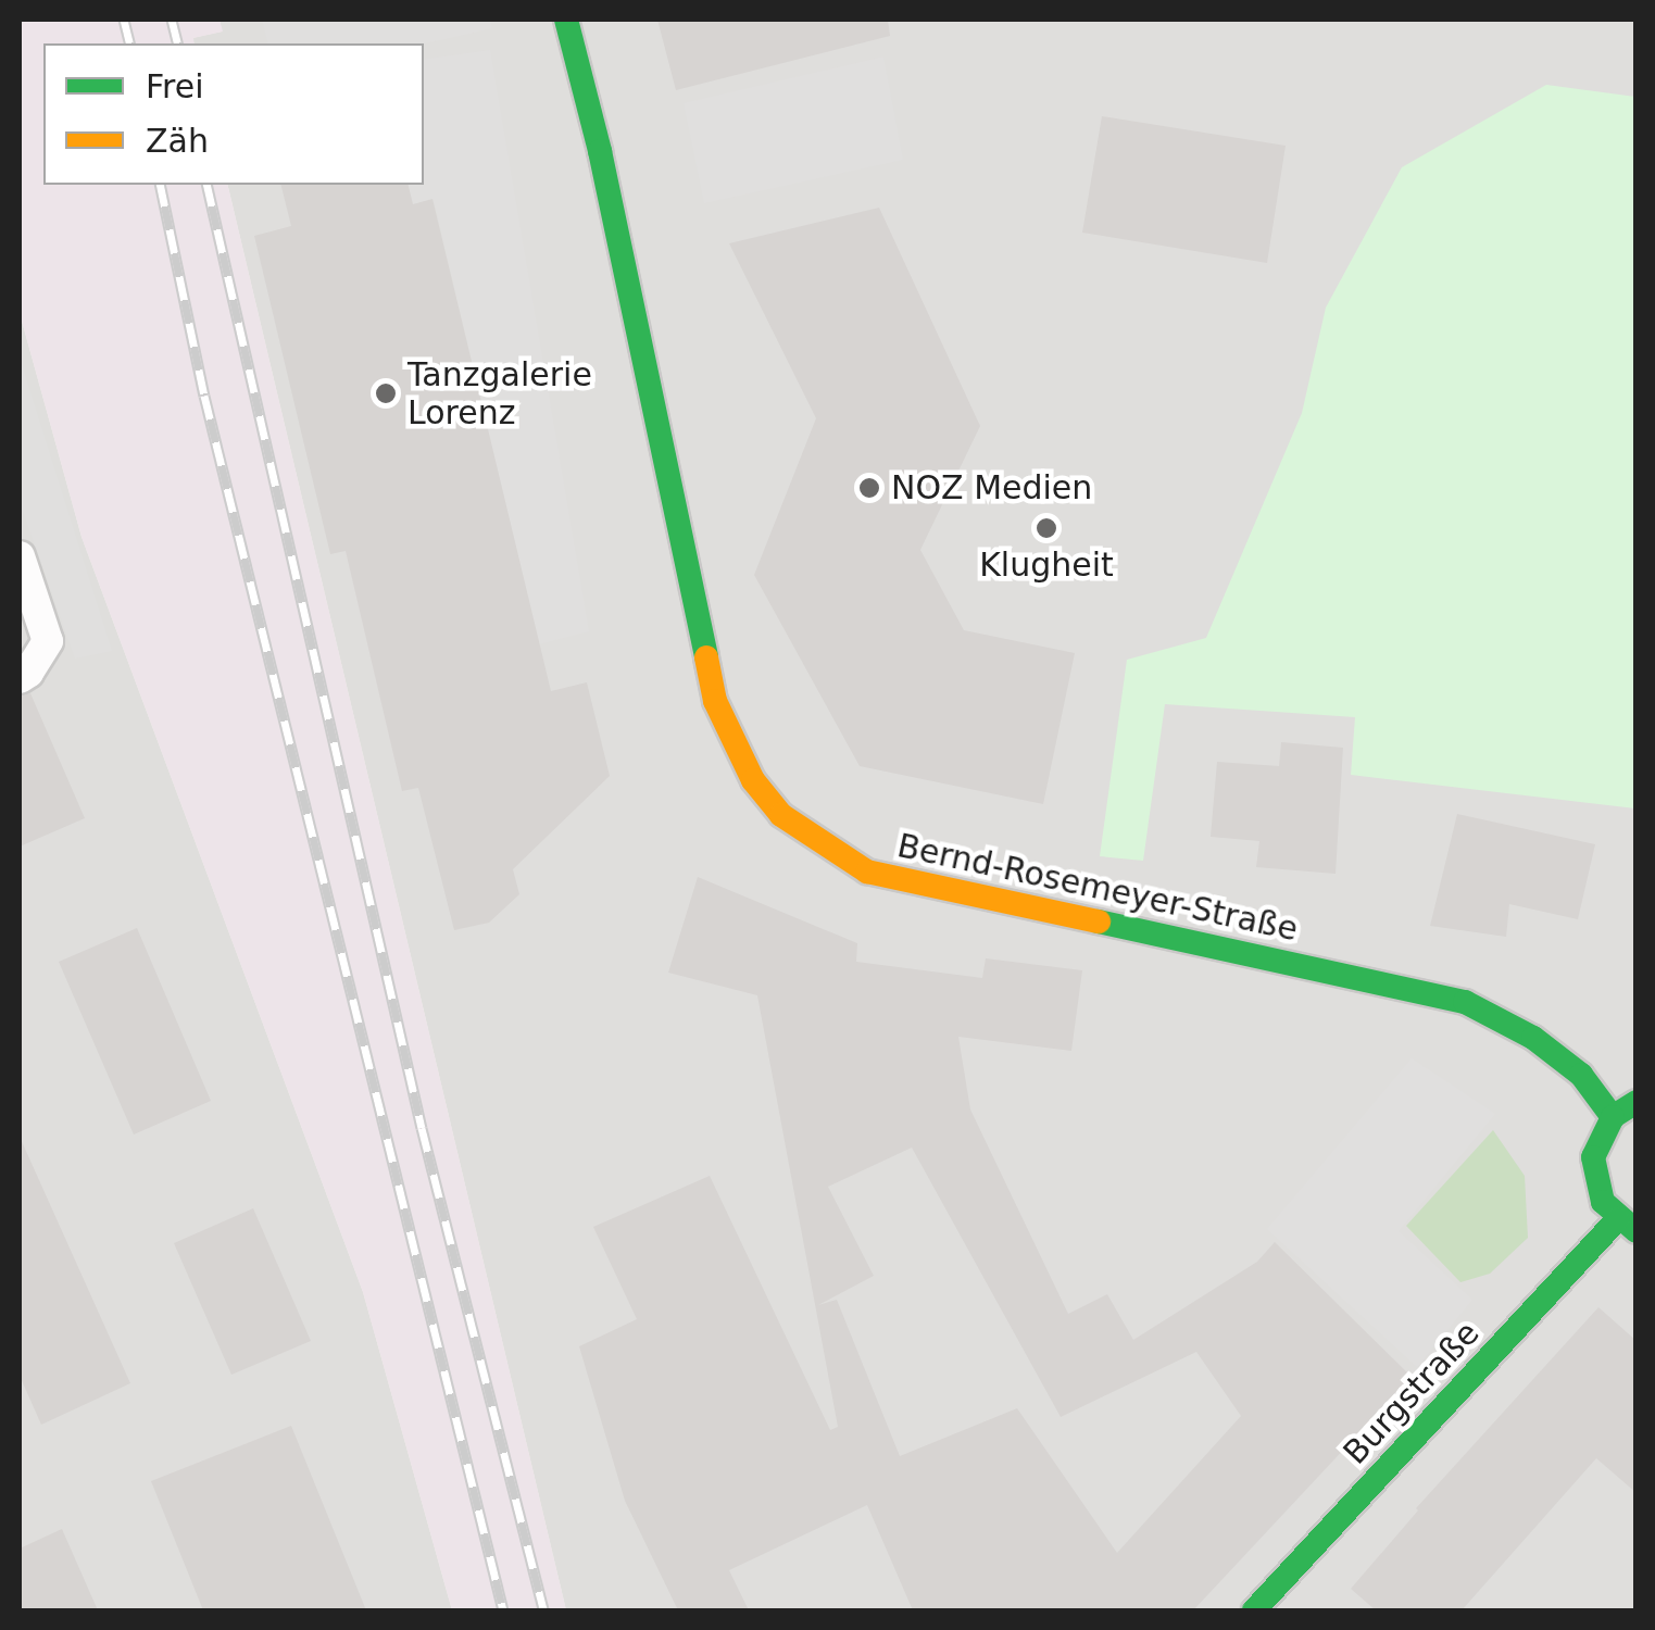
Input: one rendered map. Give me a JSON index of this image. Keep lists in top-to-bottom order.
{
  "streets": {
    "street": ["Bernd-Rosemeyer-Straße", "Burgstraße"]
  },
  "crossings": [
    ["Bernd-Rosemeyer-Straße", "Burgstraße"]
  ],
  "places": ["Tanzgalerie Lorenz", "NOZ Medien", "Klugheit"],
  "legend": ["Frei", "Zäh"]
}
